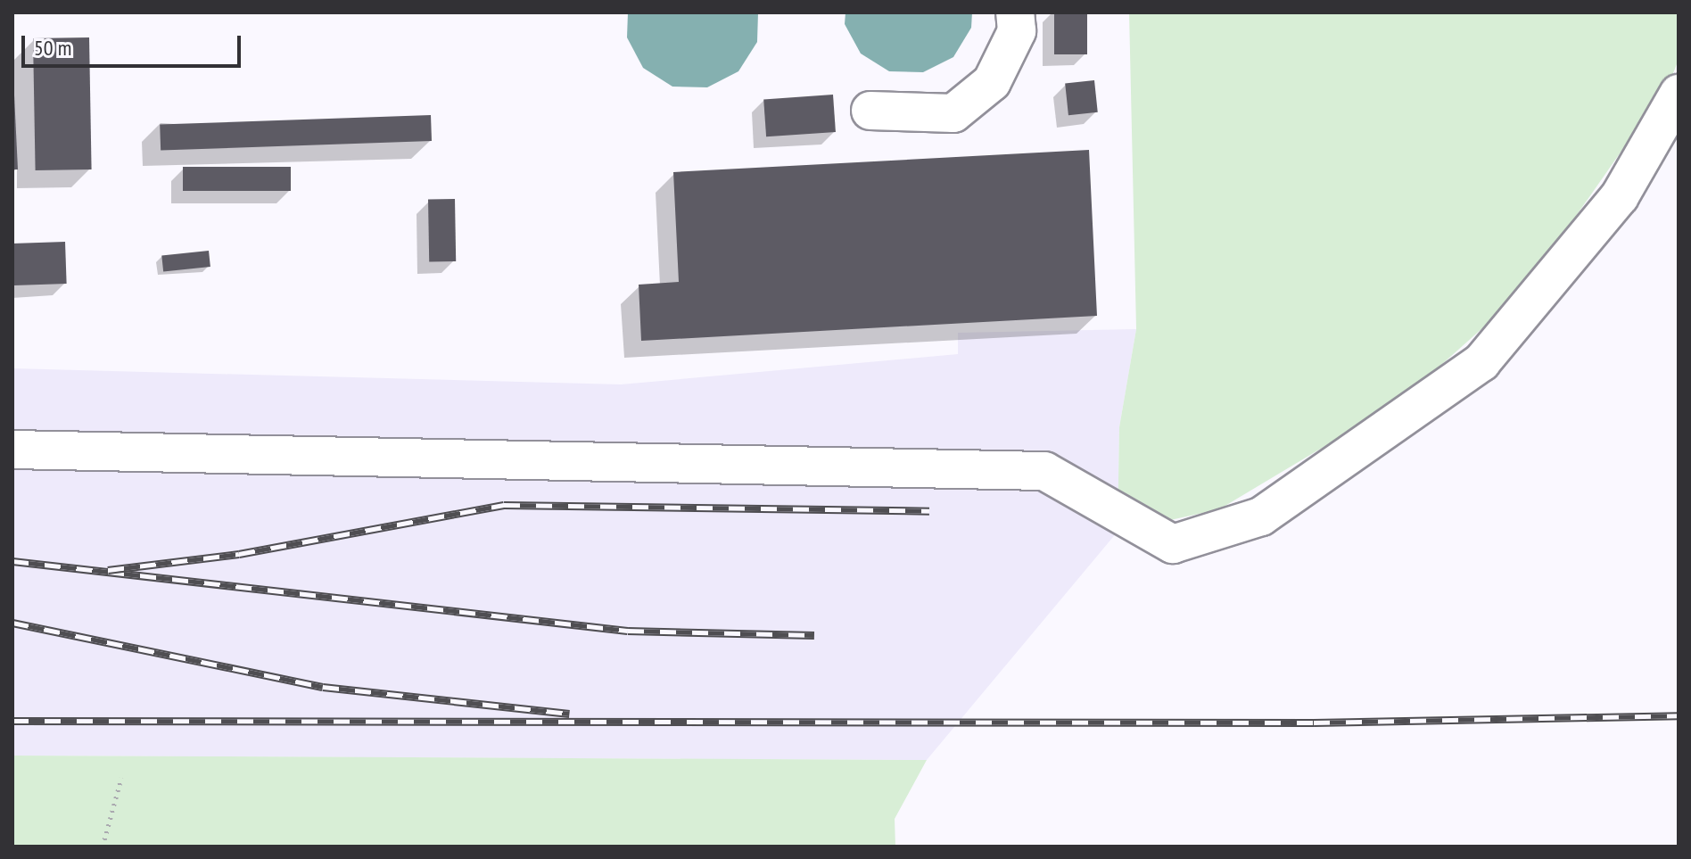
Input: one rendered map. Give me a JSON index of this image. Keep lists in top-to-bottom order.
{
  "scale_bar": "50 m"
}
